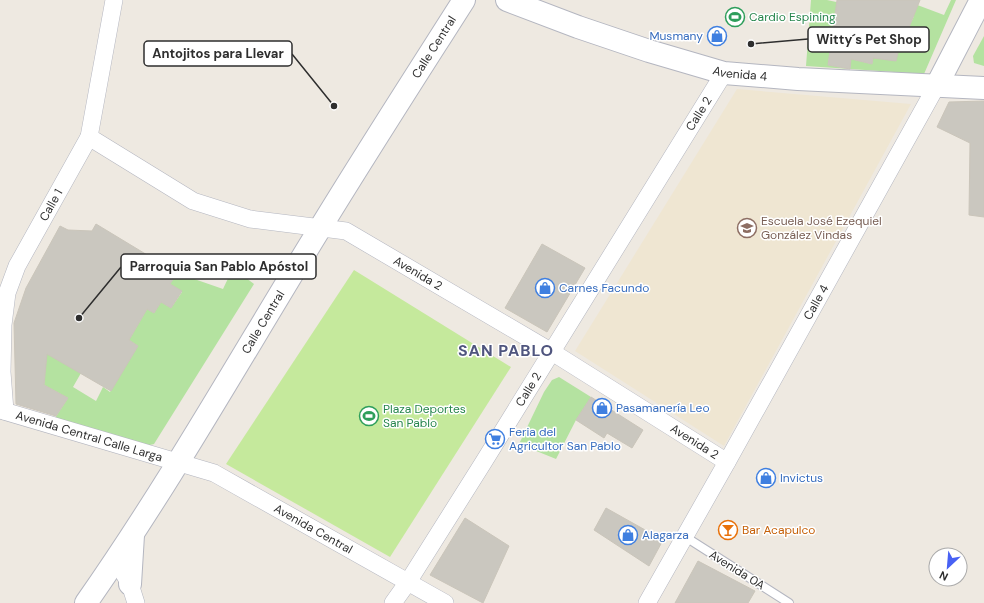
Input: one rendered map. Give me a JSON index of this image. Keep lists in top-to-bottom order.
{
  "streets": {
    "main road": ["Calle Central", "Avenida 4", "Calle 4"],
    "street": [
      "Calle 2",
      "Calle 1",
      "Avenida 2",
      "Avenida Central Calle Larga",
      "Avenida Central"
    ],
    "lane": ["Avenida 0A"]
  },
  "crossings": [
    ["Calle Central", "Avenida 2"],
    ["Calle Central", "Avenida Central Calle Larga"],
    ["Calle Central", "Avenida Central"],
    ["Avenida 4", "Calle 2"],
    ["Avenida 4", "Calle 4"],
    ["Calle 2", "Avenida 2"],
    ["Calle 2", "Avenida Central"],
    ["Calle 1", "Avenida 2"],
    ["Calle 1", "Avenida Central Calle Larga"],
    ["Avenida 2", "Calle 4"],
    ["Calle 4", "Avenida 0A"],
    ["Avenida Central Calle Larga", "Avenida Central"]
  ],
  "districts": ["SAN PABLO"],
  "places": {
    "sports": ["Cardio Espining", "Plaza Deportes San Pablo"],
    "shop": [
      "Musmany",
      "Carnes Facundo",
      "Pasamanería Leo",
      "Invictus",
      "Alagarza"
    ],
    "other": ["Witty´s Pet Shop", "Antojitos para Llevar", "Parroquia San Pablo Apóstol"],
    "school or university": ["Escuela José Ezequiel González Vindas"],
    "supermarket": ["Feria del Agricultor San Pablo"],
    "bar": ["Bar Acapulco"]
  },
  "north": "bottom left"
}
